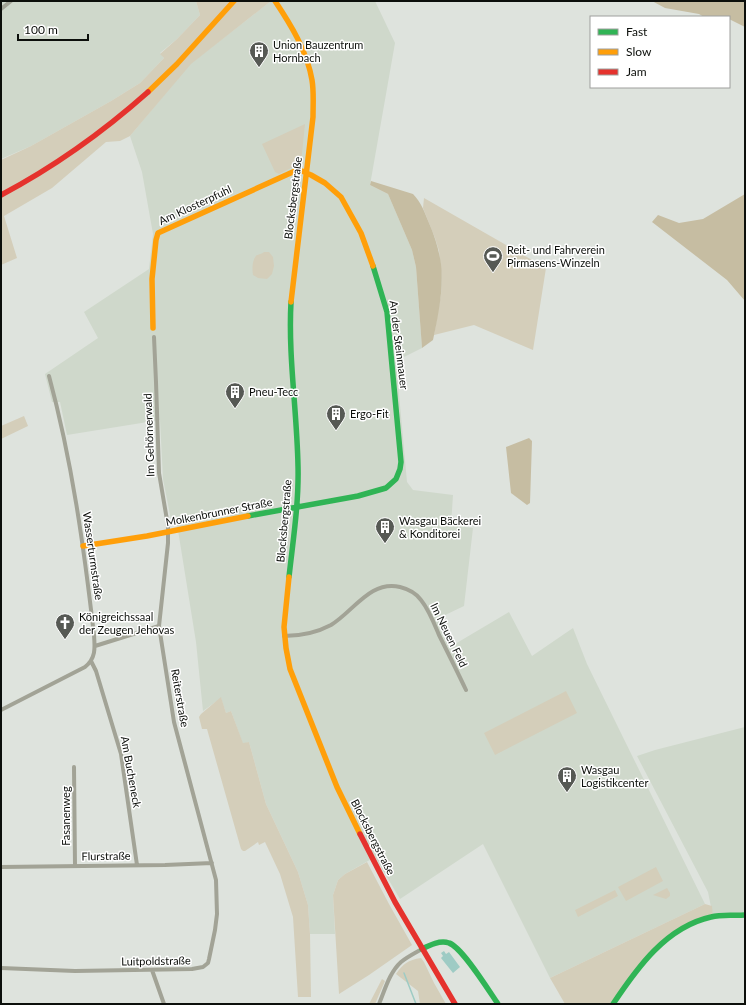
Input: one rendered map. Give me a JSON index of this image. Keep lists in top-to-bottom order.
{
  "streets": {
    "main road": [
      "Blocksbergstraße",
      "Am Klosterpfuhl",
      "An der Steinmauer",
      "Molkenbrunner Straße"
    ],
    "street": [
      "Im Gehörnerwald",
      "Wasserturmstraße",
      "Im Neuen Feld",
      "Reiterstraße",
      "Am Bucheneck",
      "Fasanenweg",
      "Flurstraße",
      "Luitpoldstraße"
    ]
  },
  "crossings": [
    ["Blocksbergstraße", "Am Klosterpfuhl"],
    ["Blocksbergstraße", "An der Steinmauer"],
    ["Blocksbergstraße", "Molkenbrunner Straße"],
    ["Blocksbergstraße", "Im Neuen Feld"],
    ["Am Klosterpfuhl", "An der Steinmauer"],
    ["An der Steinmauer", "Molkenbrunner Straße"],
    ["Im Gehörnerwald", "Molkenbrunner Straße"],
    ["Im Gehörnerwald", "Reiterstraße"],
    ["Molkenbrunner Straße", "Wasserturmstraße"],
    ["Molkenbrunner Straße", "Reiterstraße"],
    ["Wasserturmstraße", "Am Bucheneck"],
    ["Reiterstraße", "Flurstraße"],
    ["Reiterstraße", "Luitpoldstraße"],
    ["Am Bucheneck", "Flurstraße"],
    ["Fasanenweg", "Flurstraße"],
    ["Flurstraße", "Luitpoldstraße"]
  ],
  "places": {
    "building": [
      "Union Bauzentrum Hornbach",
      "Pneu-Tecc",
      "Ergo-Fit",
      "Wasgau Bäckerei & Konditorei",
      "Wasgau Logistikcenter"
    ],
    "sports": ["Reit- und Fahrverein Pirmasens-Winzeln"],
    "church": ["Königreichssaal der Zeugen Jehovas"]
  },
  "legend": ["Fast", "Slow", "Jam"],
  "scale_bar": "100 m"
}
